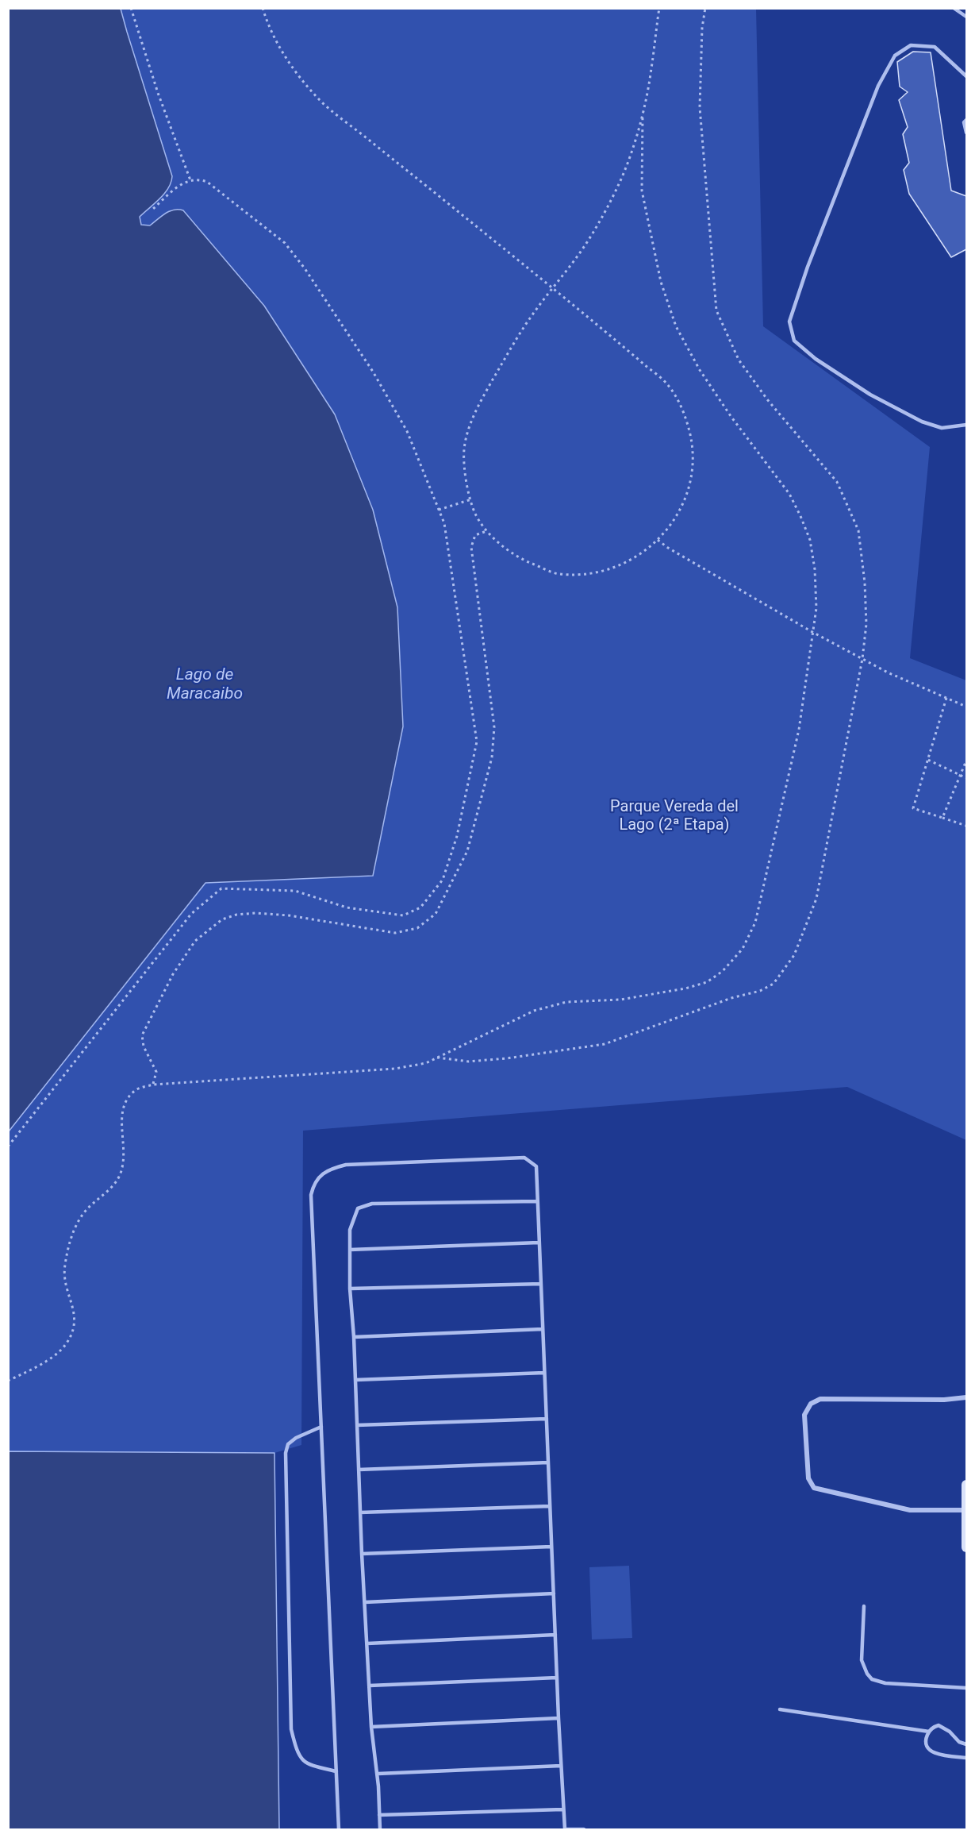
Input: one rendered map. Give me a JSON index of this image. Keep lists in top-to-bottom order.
{
  "water": ["Lago de Maracaibo"],
  "parks": ["Parque Vereda del Lago (2ª Etapa)"]
}
